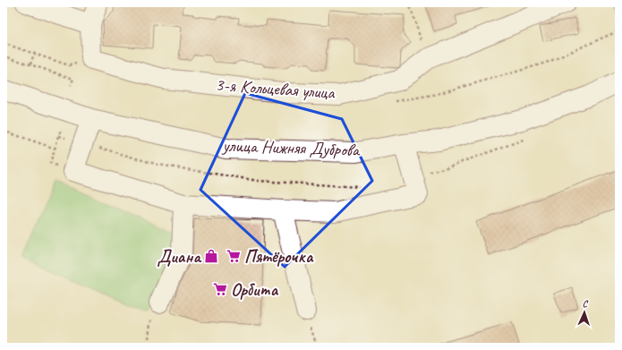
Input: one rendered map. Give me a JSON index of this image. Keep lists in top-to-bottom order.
{
  "streets": {
    "street": ["3-я Кольцевая улица", "улица Нижняя Дуброва"]
  },
  "places": {
    "shop": ["Диана"],
    "supermarket": ["Пятёрочка", "Орбита"]
  },
  "north": "top"
}
